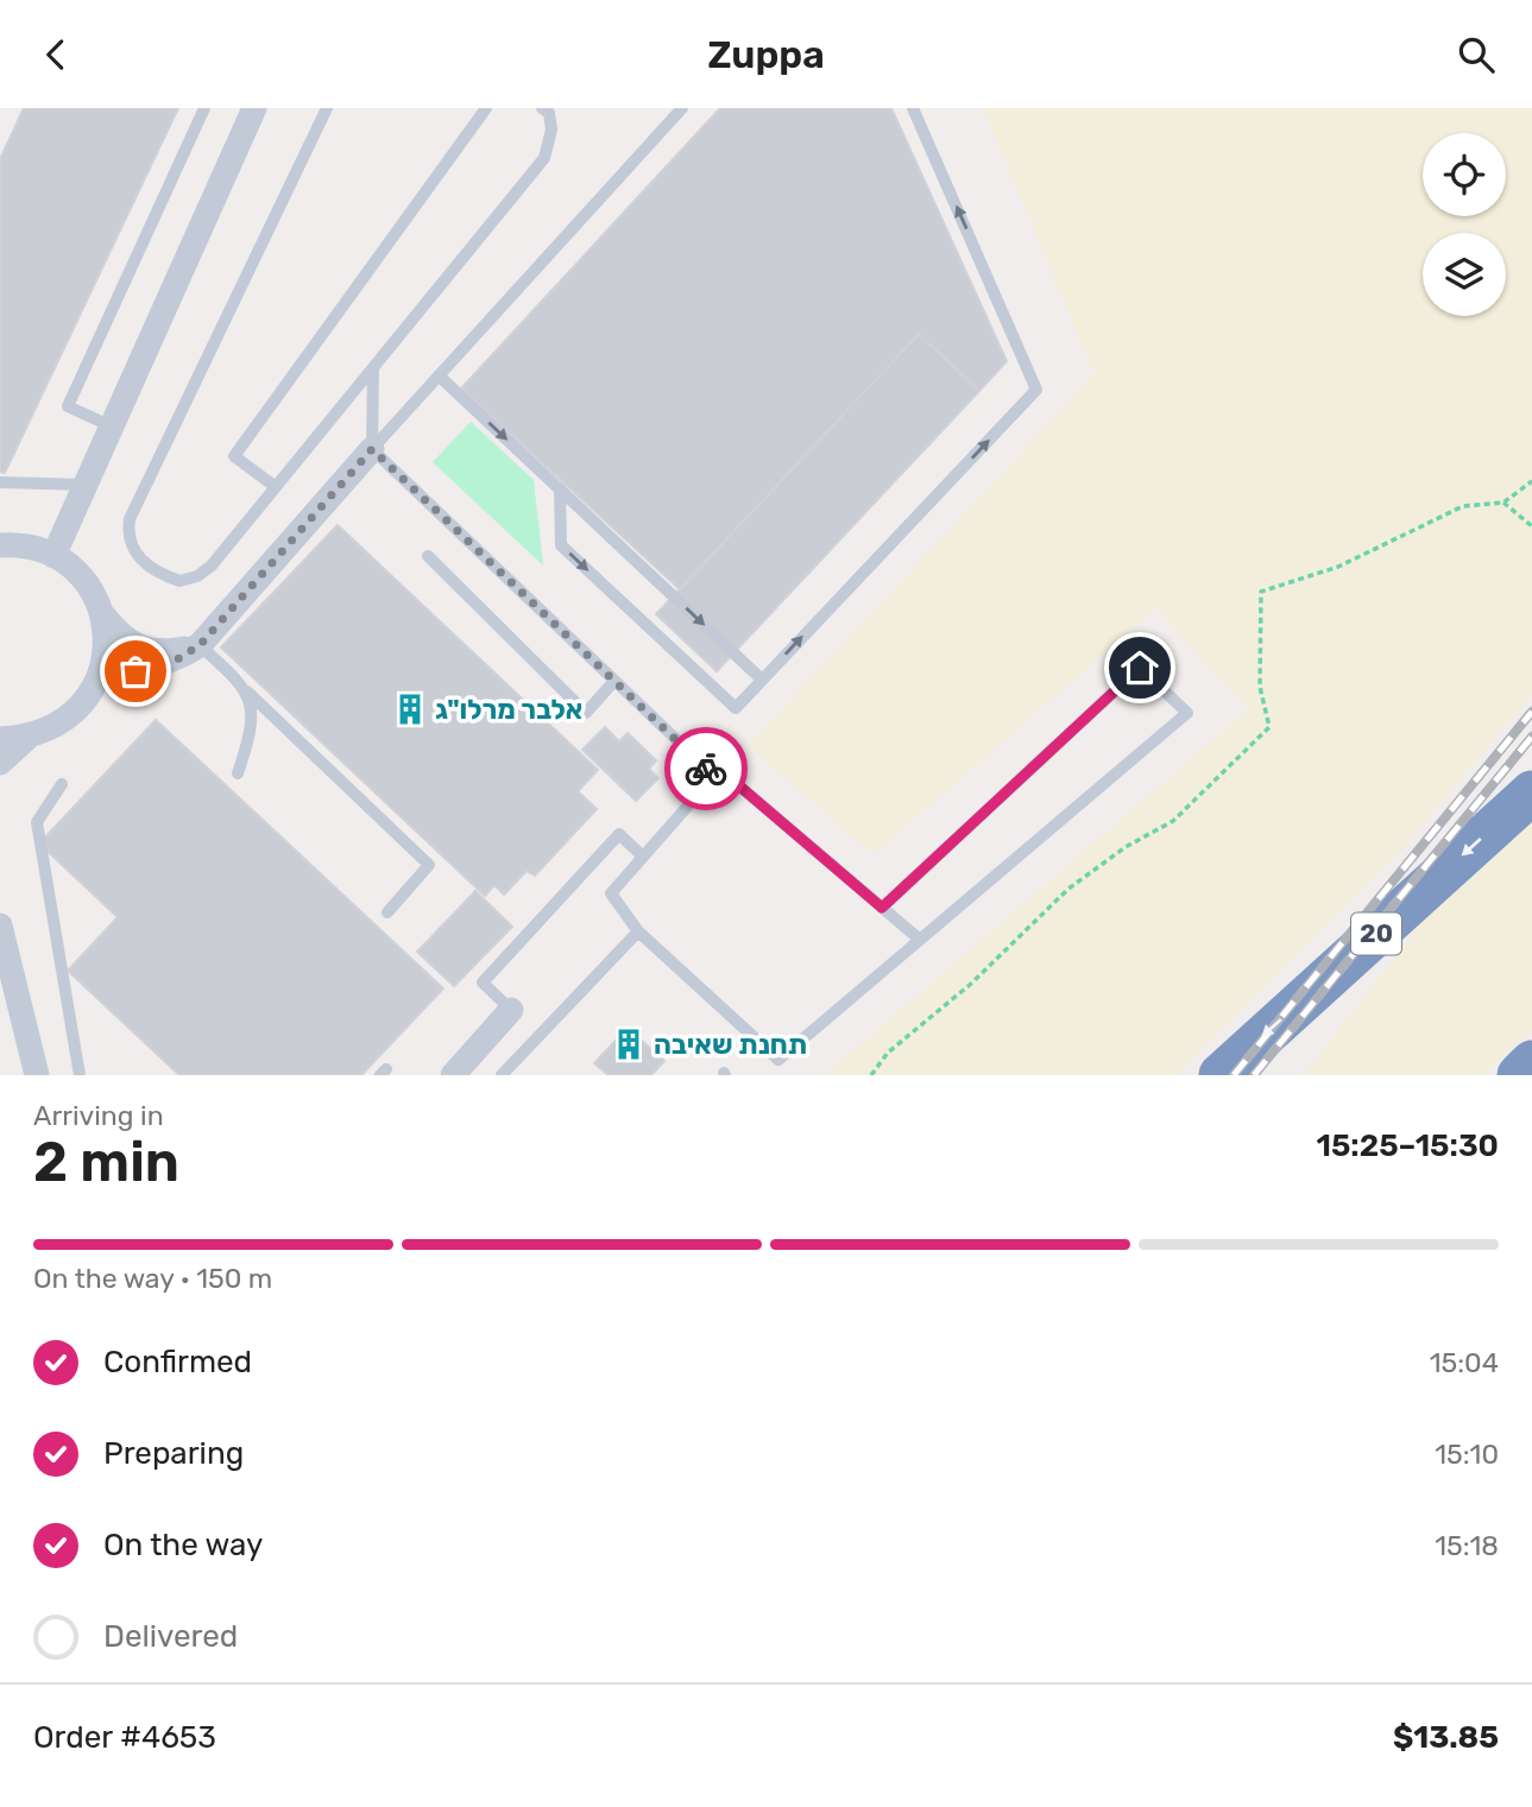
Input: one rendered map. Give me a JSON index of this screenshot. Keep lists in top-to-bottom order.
{
  "streets": {
    "highway": ["20"]
  },
  "places": {
    "building": ["אלבר מרלו\"ג", "תחנת שאיבה"]
  },
  "page": {
    "header": "Zuppa",
    "heading": ["2 min", "Arriving in", "15:25–15:30"],
    "panel": ["Order #4653", "$13.85"],
    "bar": "On the way · 150 m",
    "list": [
      ["Confirmed", "15:04"],
      ["Preparing", "15:10"],
      ["On the way", "15:18"],
      "Delivered"
    ]
  }
}
